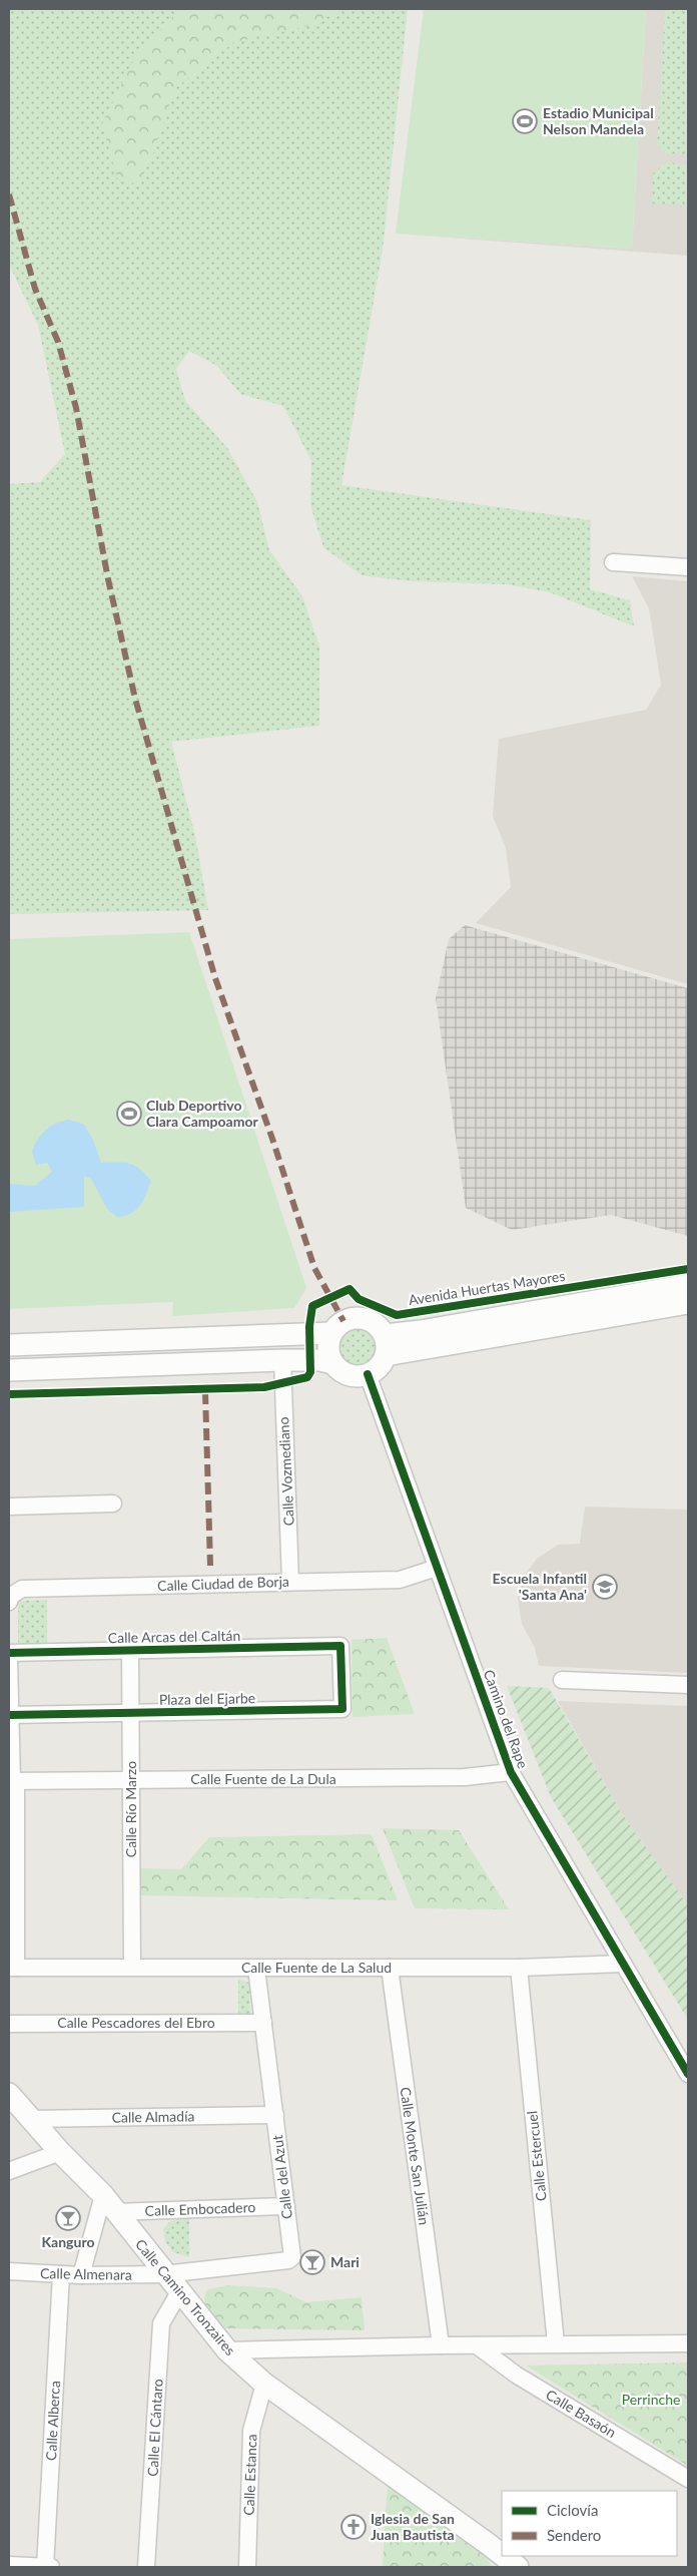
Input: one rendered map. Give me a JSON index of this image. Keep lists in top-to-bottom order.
{
  "streets": {
    "street": [
      "Calle Vozmediano",
      "Calle Ciudad de Borja",
      "Calle Arcas del Caltán",
      "Plaza del Ejarbe",
      "Camino del Rape",
      "Calle Fuente de La Dula",
      "Calle Río Marzo",
      "Calle Fuente de La Salud",
      "Calle Pescadores del Ebro",
      "Calle Almadía",
      "Calle Monte San Julián",
      "Calle Estercuel",
      "Calle del Azut",
      "Calle Embocadero",
      "Calle Almenara",
      "Calle Camino Tronzaires",
      "Calle Basaón",
      "Calle Alberca",
      "Calle El Cántaro",
      "Calle Estanca"
    ],
    "cycle path": ["Avenida Huertas Mayores"]
  },
  "crossings": [
    ["Calle Vozmediano", "Calle Ciudad de Borja"],
    ["Calle Ciudad de Borja", "Camino del Rape"],
    ["Calle Arcas del Caltán", "Plaza del Ejarbe"],
    ["Calle Arcas del Caltán", "Calle Río Marzo"],
    ["Plaza del Ejarbe", "Calle Río Marzo"],
    ["Camino del Rape", "Calle Fuente de La Dula"],
    ["Camino del Rape", "Calle Fuente de La Salud"],
    ["Calle Fuente de La Dula", "Calle Río Marzo"],
    ["Calle Río Marzo", "Calle Fuente de La Salud"],
    ["Calle Fuente de La Salud", "Calle Monte San Julián"],
    ["Calle Fuente de La Salud", "Calle Estercuel"],
    ["Calle Fuente de La Salud", "Calle del Azut"],
    ["Calle Pescadores del Ebro", "Calle del Azut"],
    ["Calle Almadía", "Calle del Azut"],
    ["Calle Almadía", "Calle Camino Tronzaires"],
    ["Calle del Azut", "Calle Embocadero"],
    ["Calle del Azut", "Calle Almenara"],
    ["Calle del Azut", "Calle Camino Tronzaires"],
    ["Calle Embocadero", "Calle Camino Tronzaires"],
    ["Calle Almenara", "Calle Camino Tronzaires"],
    ["Calle Almenara", "Calle Alberca"],
    ["Calle Camino Tronzaires", "Calle El Cántaro"],
    ["Calle Camino Tronzaires", "Calle Estanca"]
  ],
  "parks": ["Perrinche"],
  "places": {
    "sports": ["Estadio Municipal Nelson Mandela", "Club Deportivo Clara Campoamor"],
    "school or university": ["Escuela Infantil 'Santa Ana'"],
    "bar": ["Kanguro", "Mari"],
    "church": ["Iglesia de San Juan Bautista"]
  },
  "legend": ["Ciclovía", "Sendero"]
}
